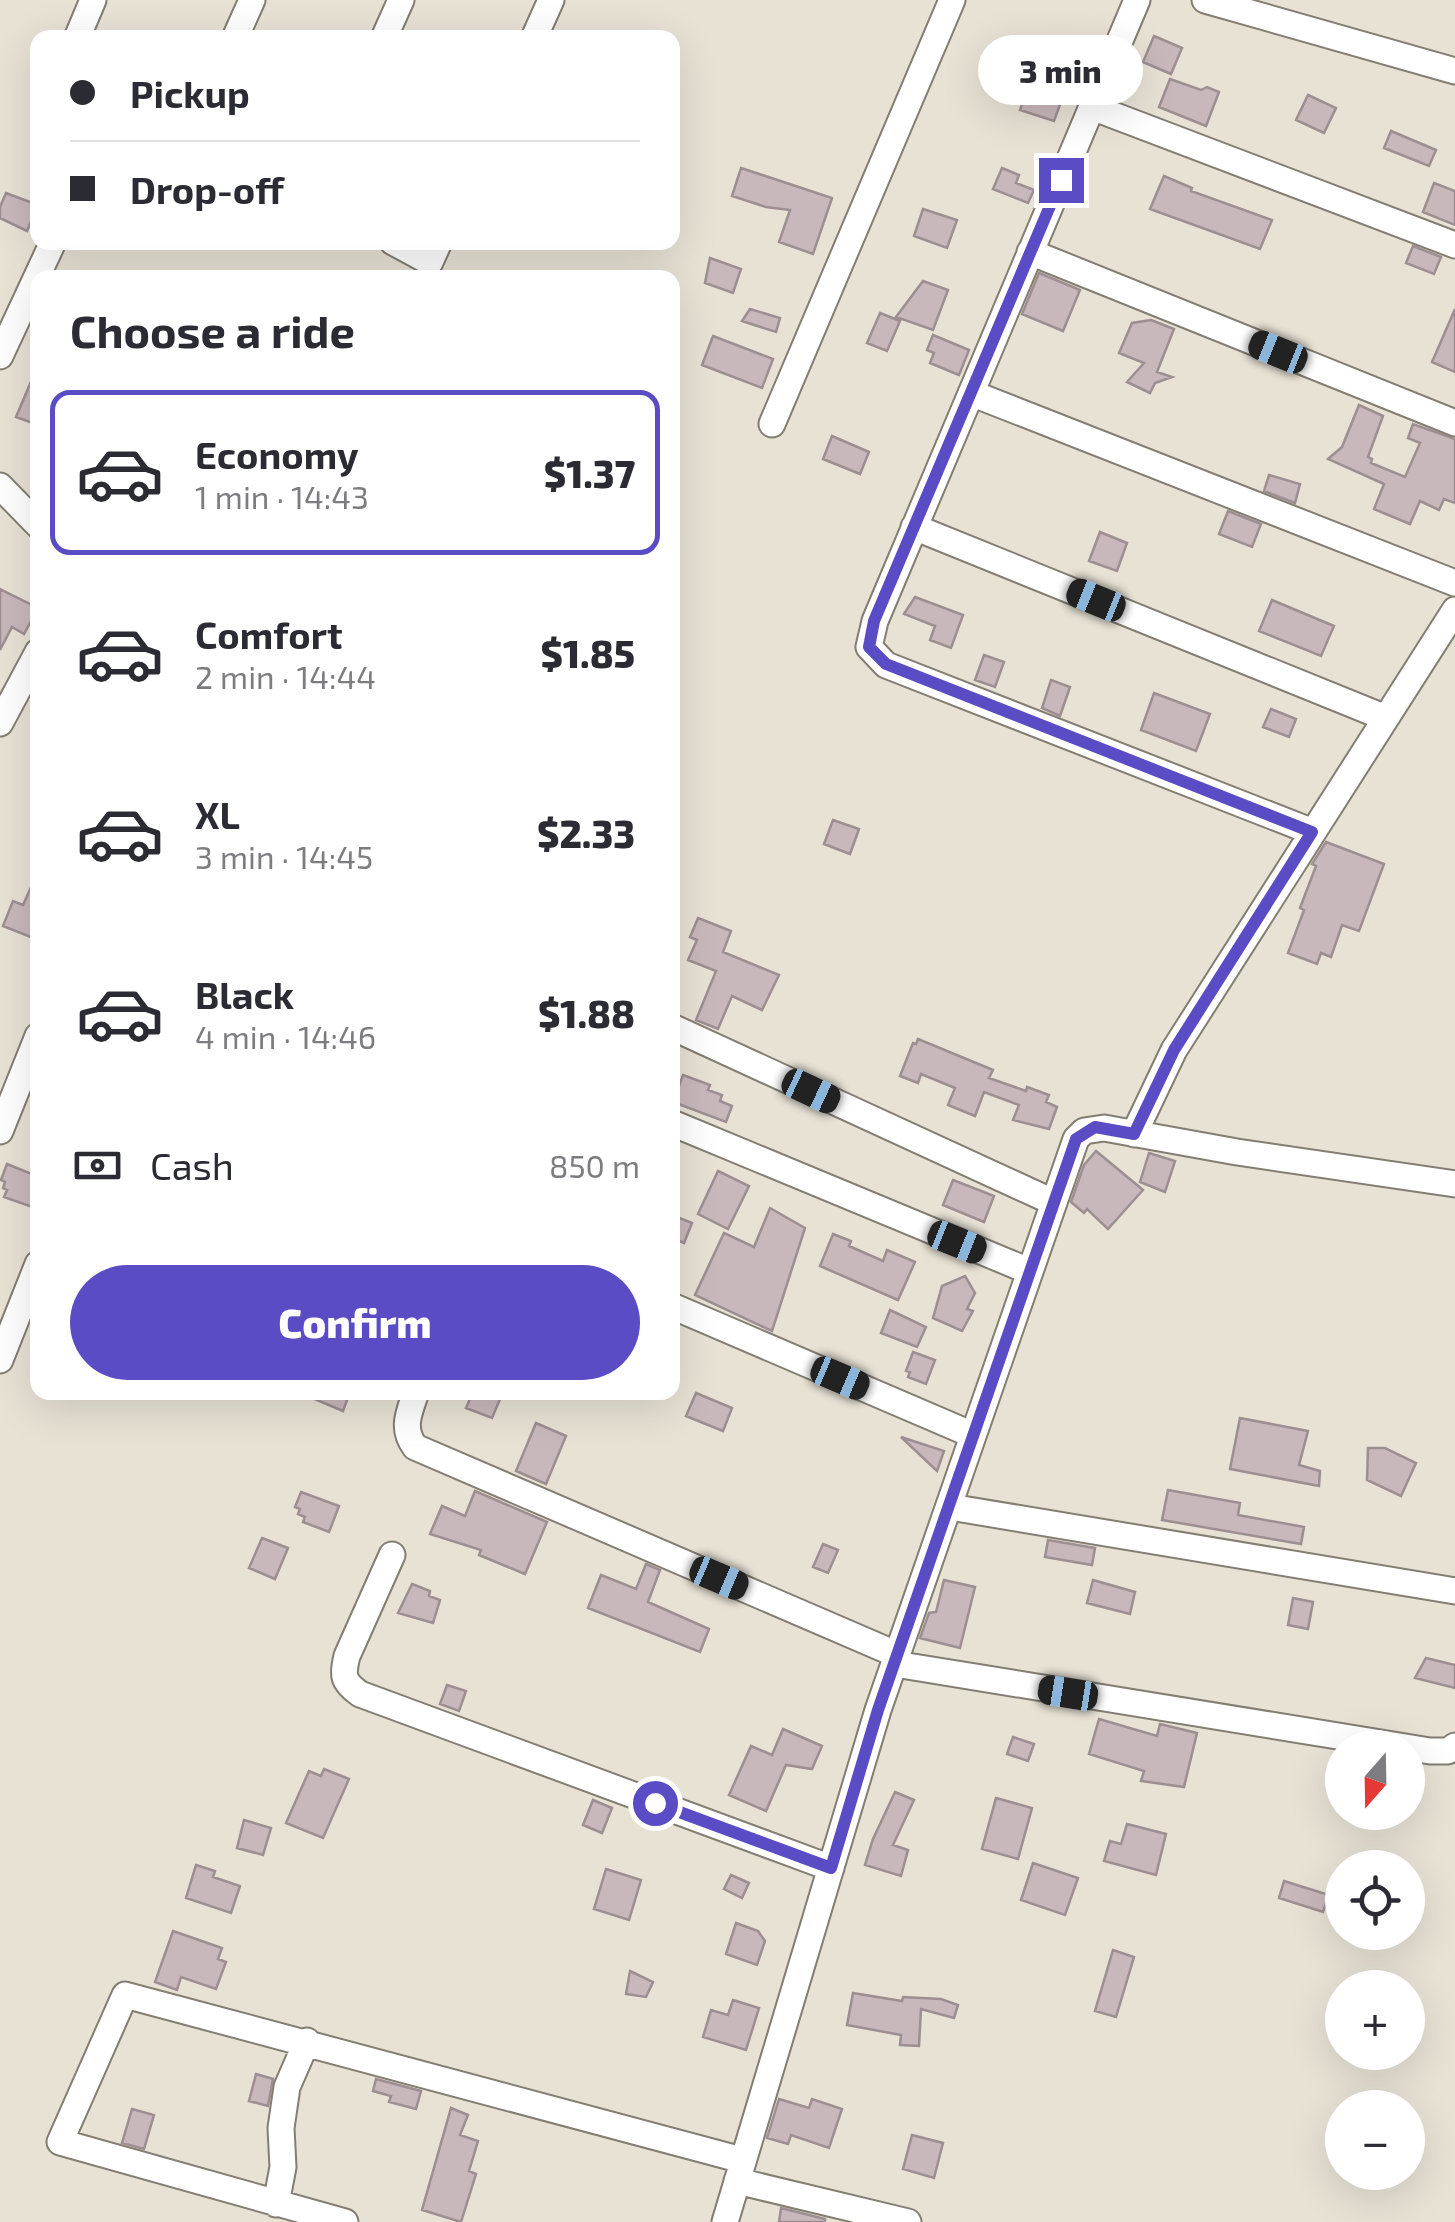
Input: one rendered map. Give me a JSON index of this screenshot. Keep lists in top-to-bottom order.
{
  "north": "bottom",
  "page": {
    "banner": ["Pickup", "Drop-off"],
    "bubble": "3 min",
    "heading": "Choose a ride",
    "list": [
      {
        "name": "Economy",
        "note": "1 min · 14:43",
        "value": "$1.37"
      },
      {
        "name": "Comfort",
        "note": "2 min · 14:44",
        "value": "$1.85"
      },
      {
        "name": "XL",
        "note": "3 min · 14:45",
        "value": "$2.33"
      },
      {
        "name": "Black",
        "note": "4 min · 14:46",
        "value": "$1.88"
      }
    ],
    "pay": ["Cash", "850 m"],
    "buttons": "Confirm",
    "map_buttons": ["+", "−"]
  }
}
